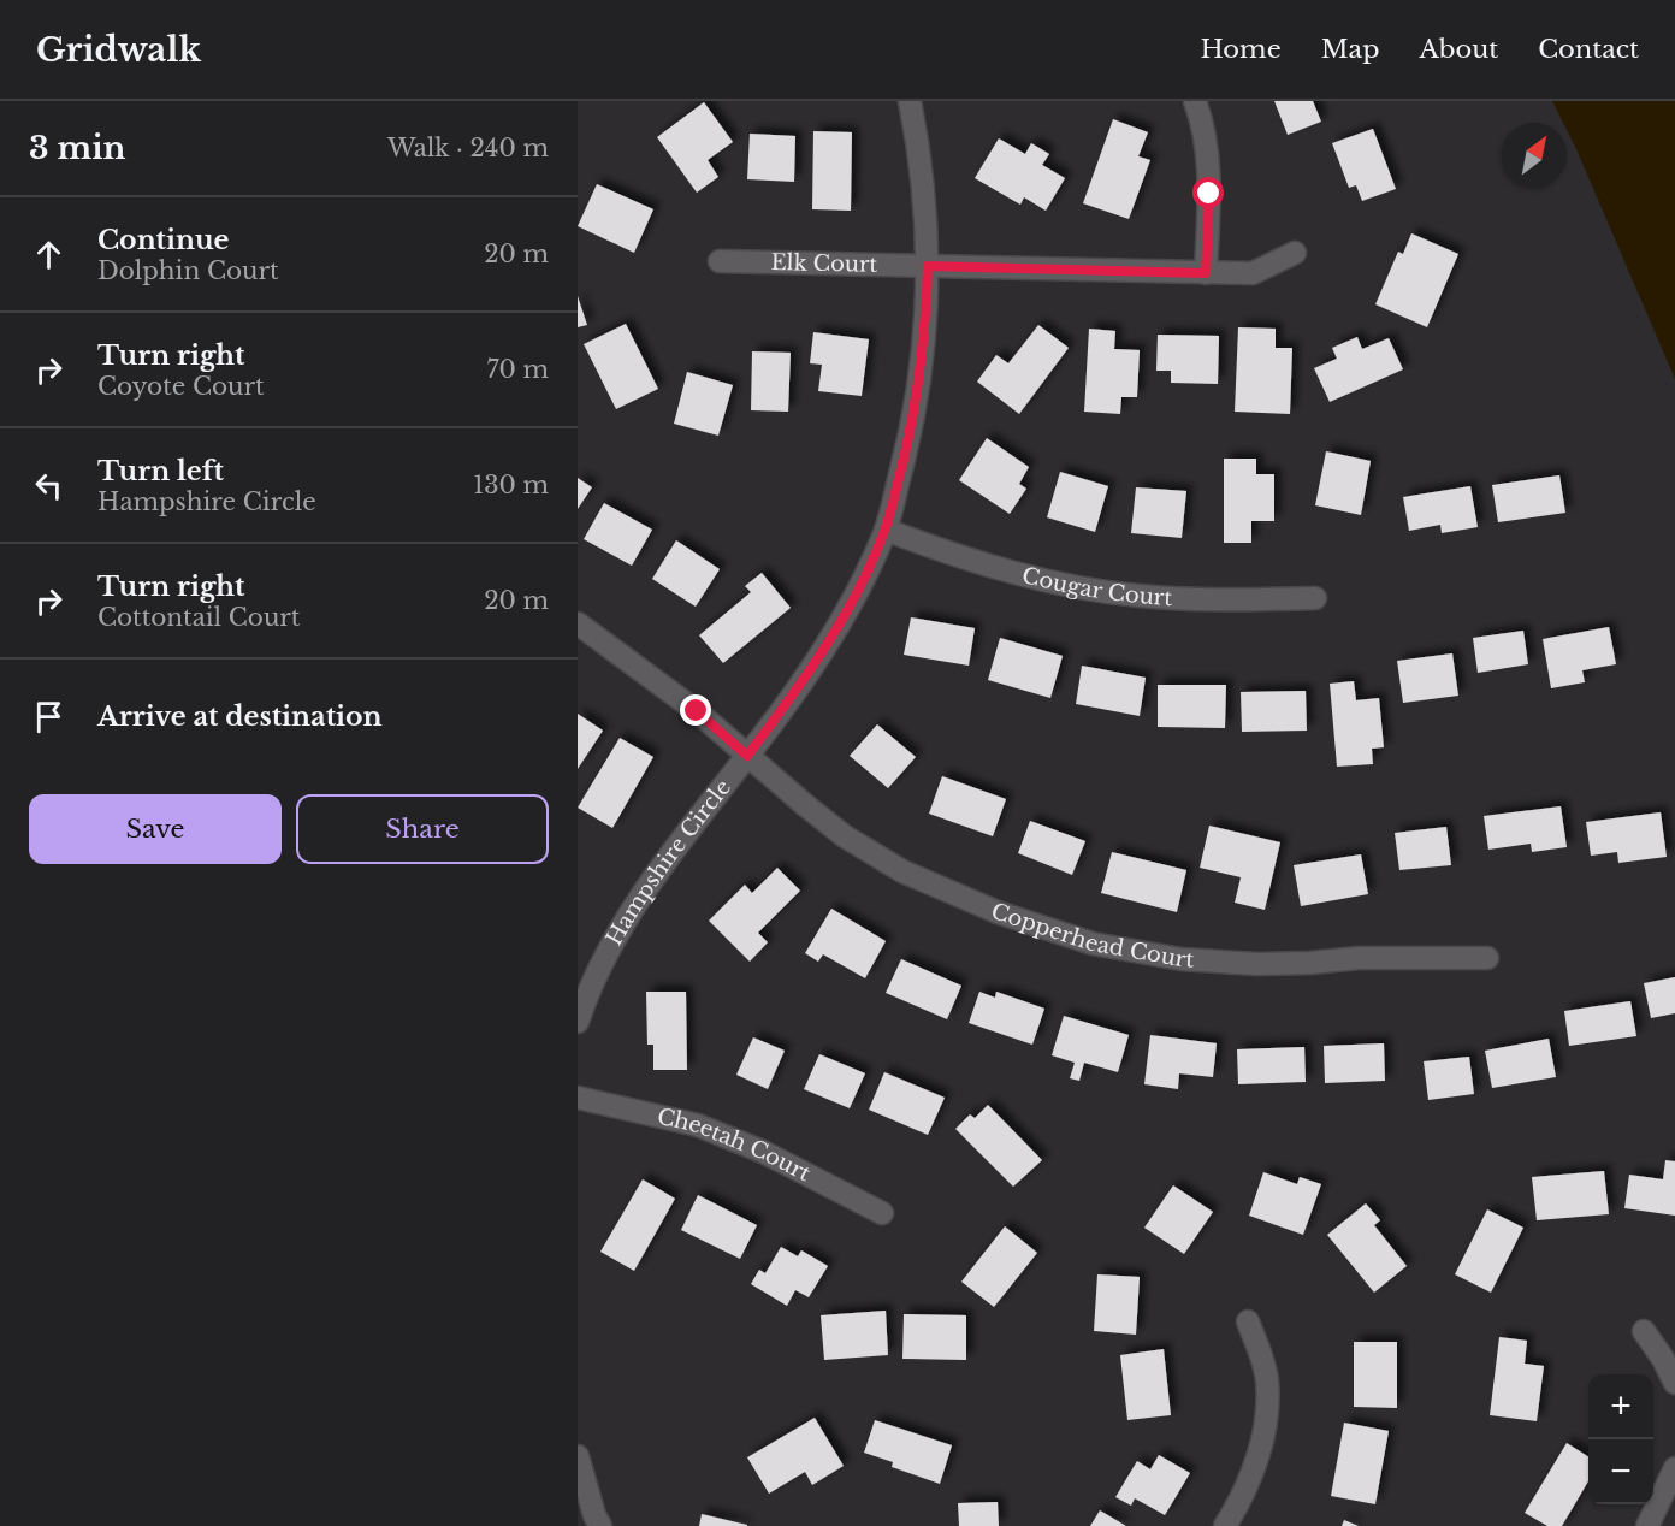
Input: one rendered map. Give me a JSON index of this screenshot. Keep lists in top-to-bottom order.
{
  "streets": {
    "street": [
      "Elk Court",
      "Cougar Court",
      "Hampshire Circle",
      "Copperhead Court",
      "Cheetah Court"
    ]
  },
  "crossings": [
    ["Elk Court", "Hampshire Circle"],
    ["Cougar Court", "Hampshire Circle"],
    ["Hampshire Circle", "Copperhead Court"]
  ],
  "north": "top right",
  "page": {
    "header": "Gridwalk",
    "nav": [
      "Home",
      "Map",
      "About",
      "Contact"
    ],
    "heading": ["3 min", "Walk · 240 m"],
    "list": [
      ["Continue", "Dolphin Court", "20 m"],
      ["Turn right", "Coyote Court", "70 m"],
      ["Turn left", "Hampshire Circle", "130 m"],
      ["Turn right", "Cottontail Court", "20 m"],
      "Arrive at destination"
    ],
    "buttons": ["Save", "Share"],
    "map_buttons": ["+", "−"]
  }
}
